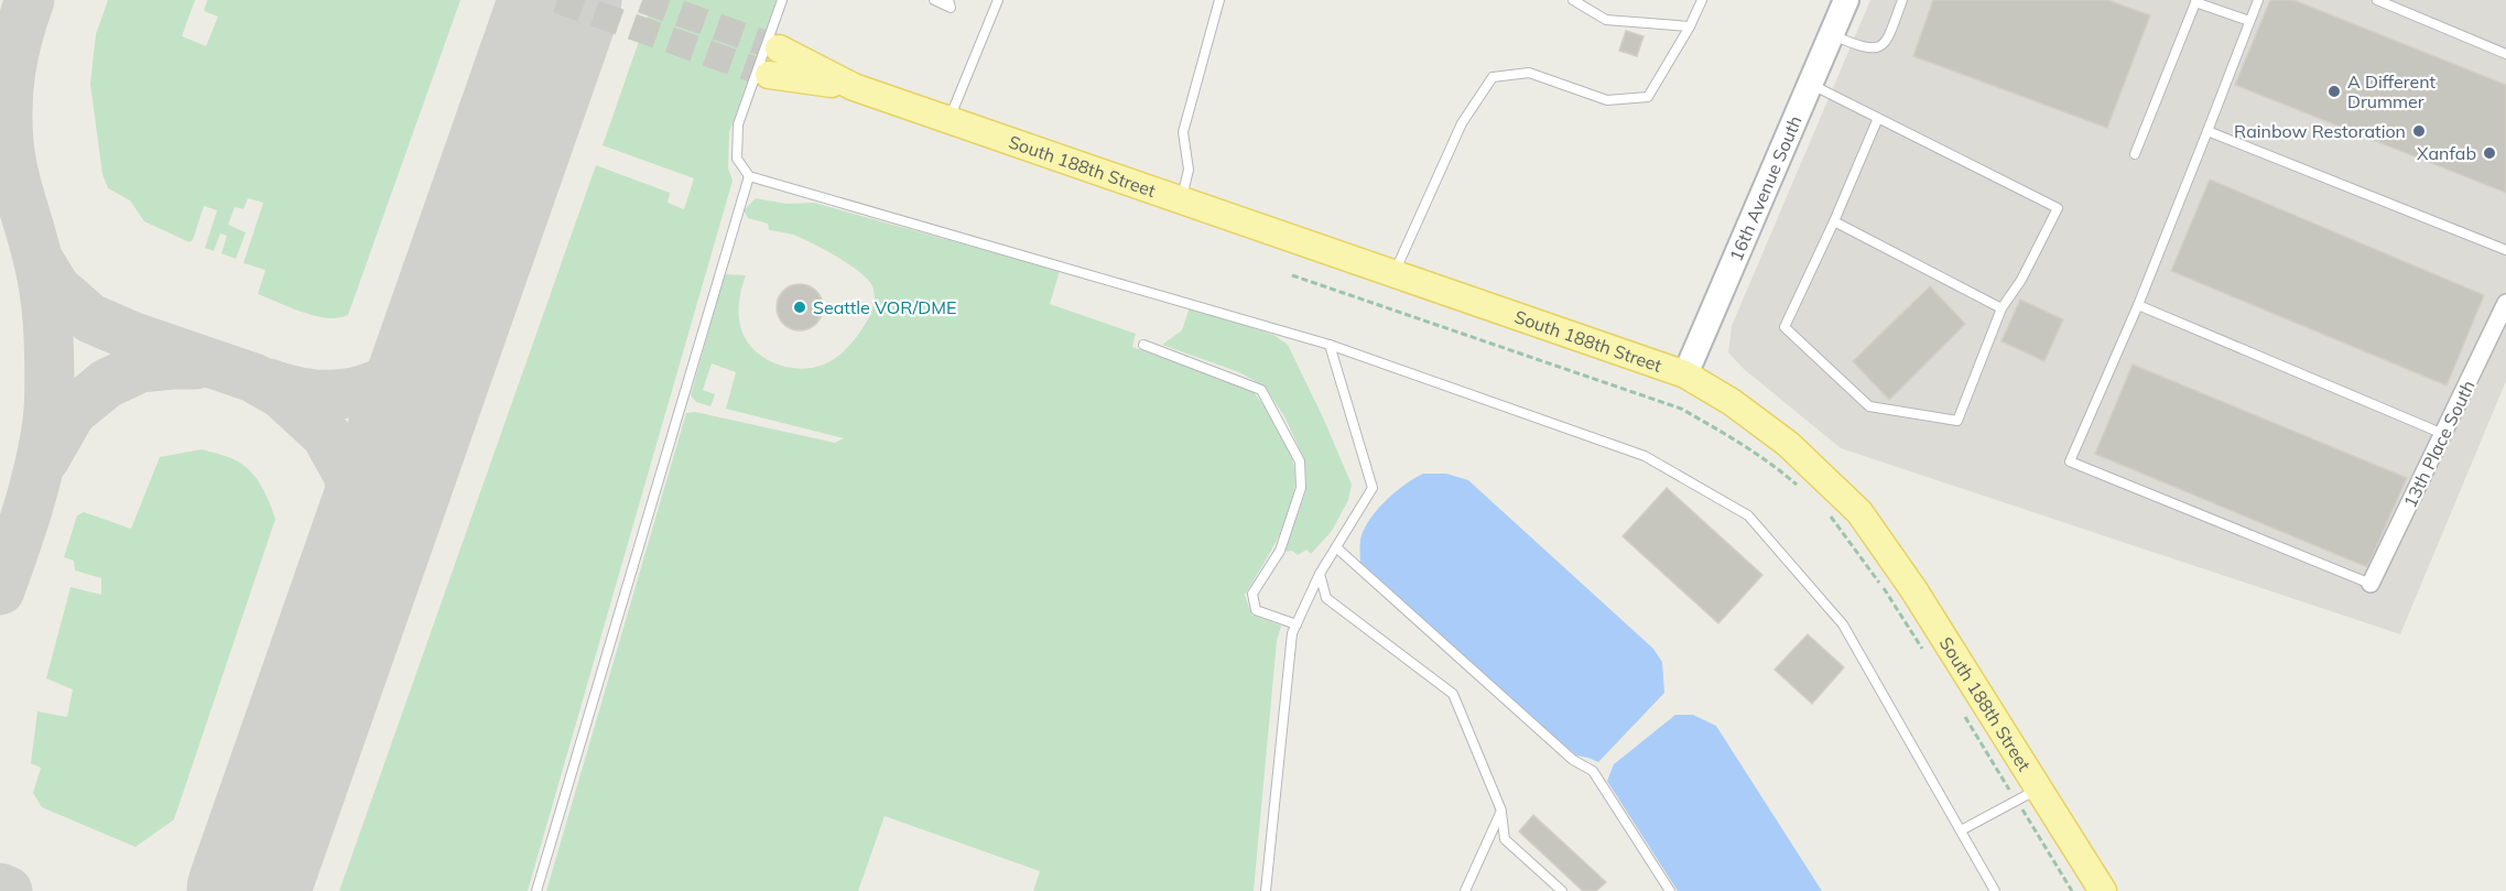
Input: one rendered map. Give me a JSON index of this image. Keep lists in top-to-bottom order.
{
  "streets": {
    "main road": ["South 188th Street"],
    "street": ["16th Avenue South", "13th Place South"]
  },
  "crossings": [
    ["South 188th Street", "16th Avenue South"]
  ],
  "places": [
    "A Different Drummer",
    "Rainbow Restoration",
    "Xanfab",
    "Seattle VOR/DME"
  ]
}
